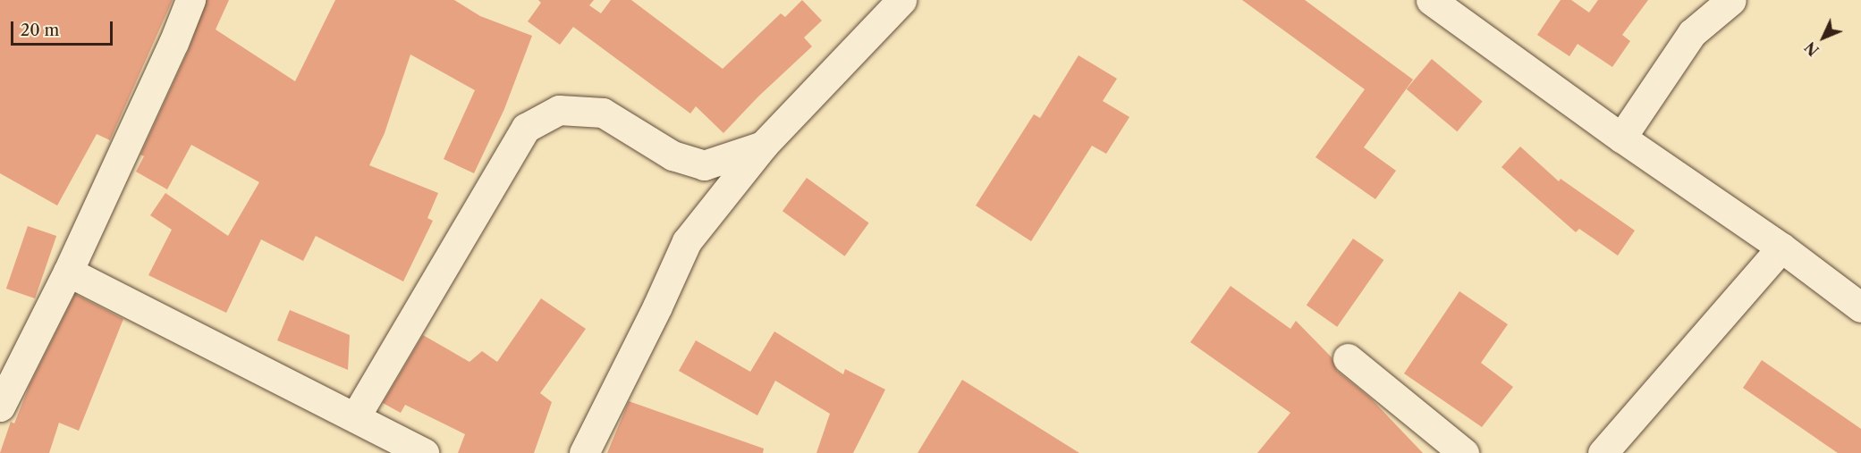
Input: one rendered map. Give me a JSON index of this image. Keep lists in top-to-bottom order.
{
  "scale_bar": "20 m",
  "north": "bottom left"
}
